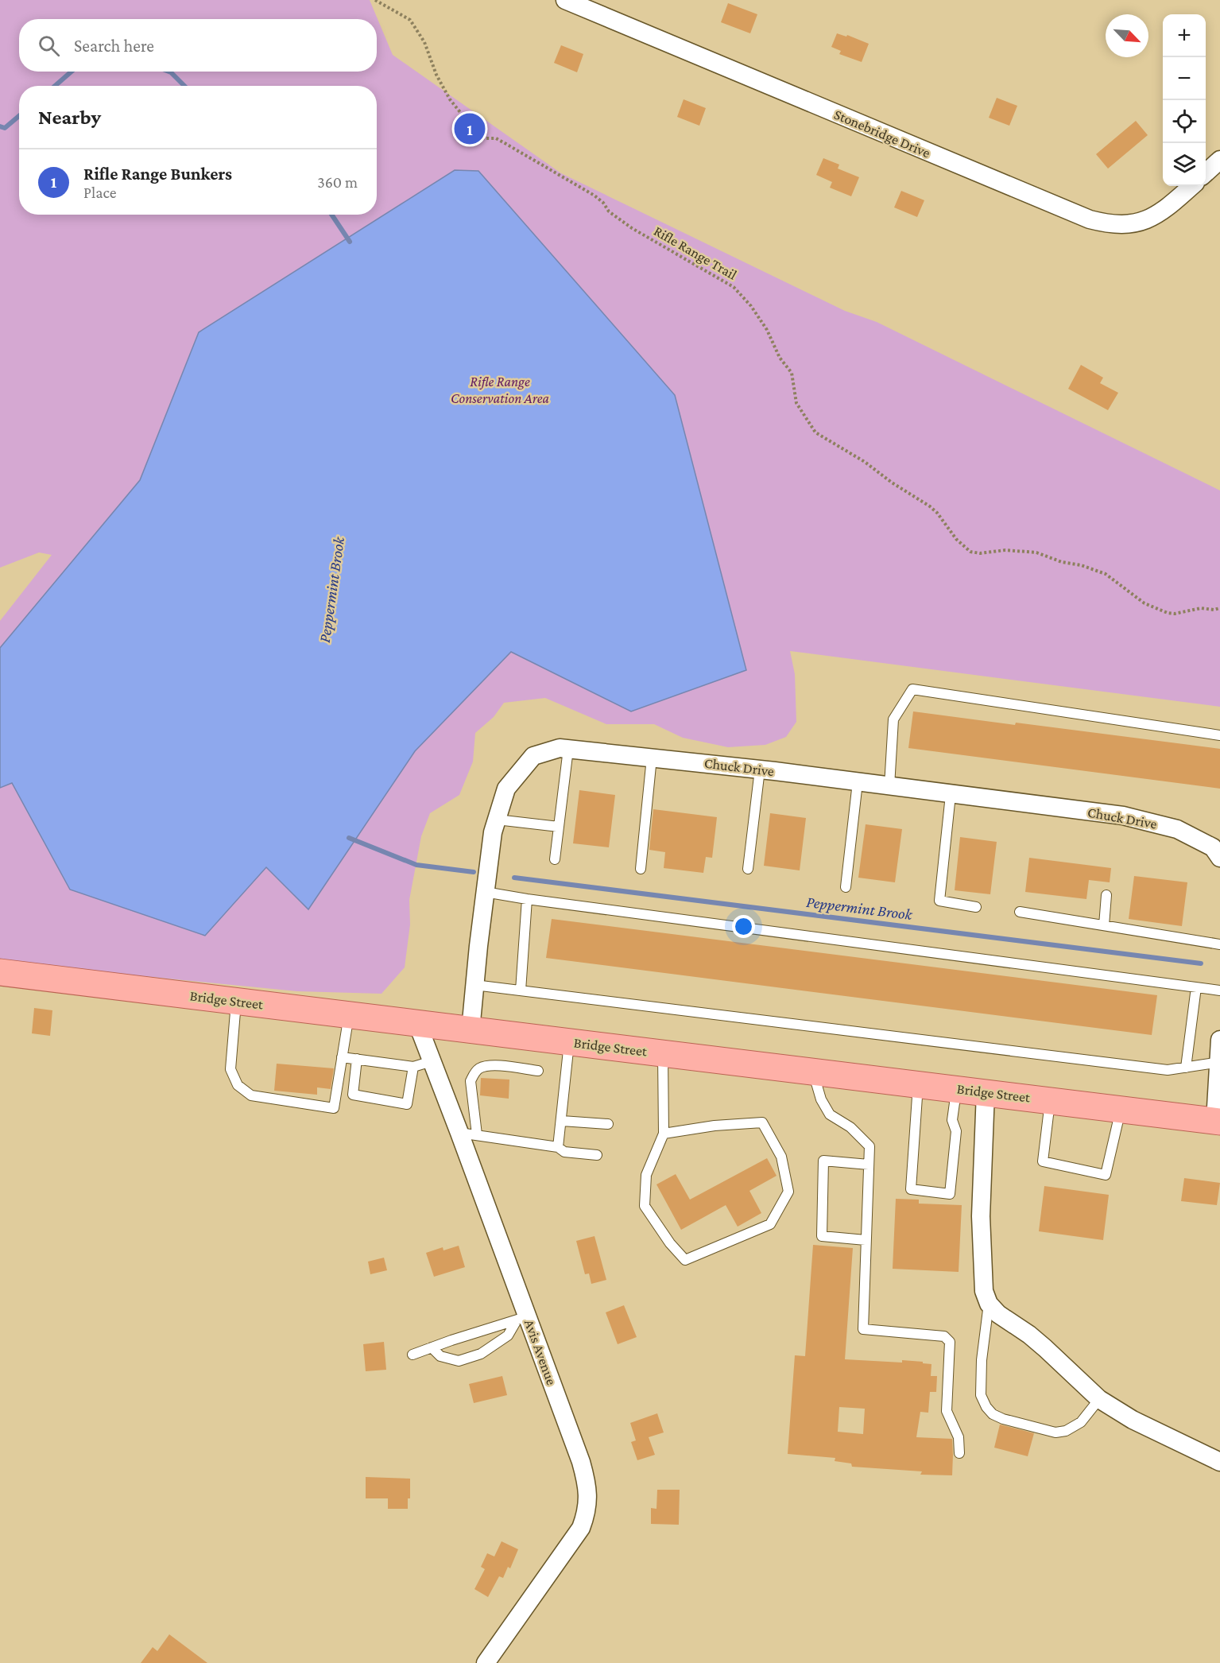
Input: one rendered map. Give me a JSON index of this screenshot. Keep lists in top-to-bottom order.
{
  "streets": {
    "main road": ["Bridge Street"],
    "street": ["Stonebridge Drive", "Chuck Drive", "Avis Avenue"],
    "path": ["Rifle Range Trail"]
  },
  "crossings": [
    ["Chuck Drive", "Bridge Street"],
    ["Bridge Street", "Avis Avenue"]
  ],
  "water": ["Peppermint Brook"],
  "parks": ["Rifle Range Conservation Area"],
  "north": "bottom right",
  "page": {
    "map_buttons": ["+", "−"],
    "search": "Search here",
    "heading": "Nearby",
    "pins": "1",
    "list": [
      {
        "mark": "1",
        "name": "Rifle Range Bunkers",
        "note": "Place",
        "value": "360 m"
      }
    ]
  }
}
